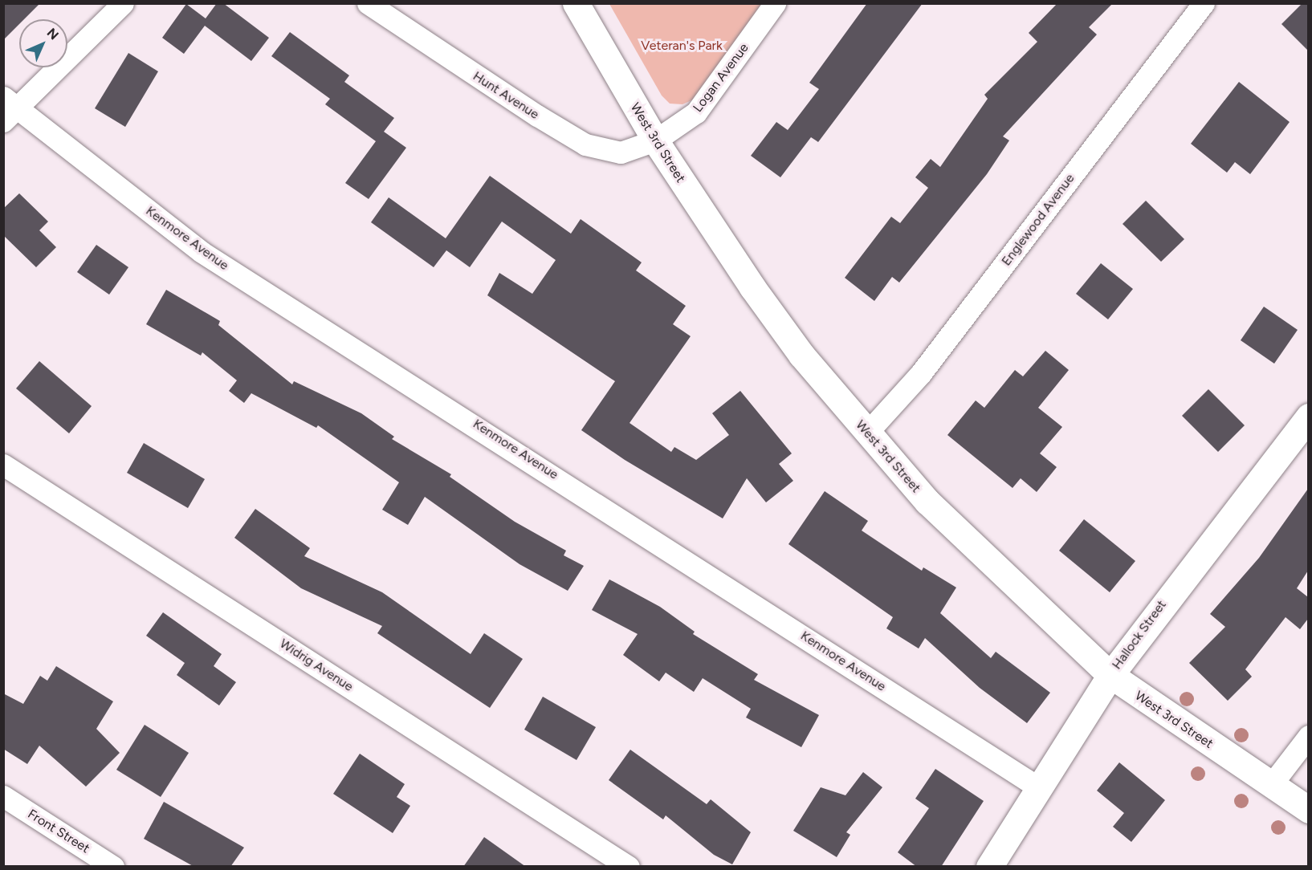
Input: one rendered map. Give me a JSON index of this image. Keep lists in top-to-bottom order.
{
  "streets": {
    "street": [
      "Logan Avenue",
      "Hunt Avenue",
      "West 3rd Street",
      "Englewood Avenue",
      "Kenmore Avenue",
      "Hallock Street",
      "Widrig Avenue",
      "Front Street"
    ]
  },
  "crossings": [
    ["Logan Avenue", "Hunt Avenue"],
    ["Logan Avenue", "West 3rd Street"],
    ["Hunt Avenue", "West 3rd Street"],
    ["West 3rd Street", "Englewood Avenue"],
    ["West 3rd Street", "Hallock Street"],
    ["Kenmore Avenue", "Hallock Street"]
  ],
  "parks": ["Veteran's Park"],
  "north": "top right"
}
